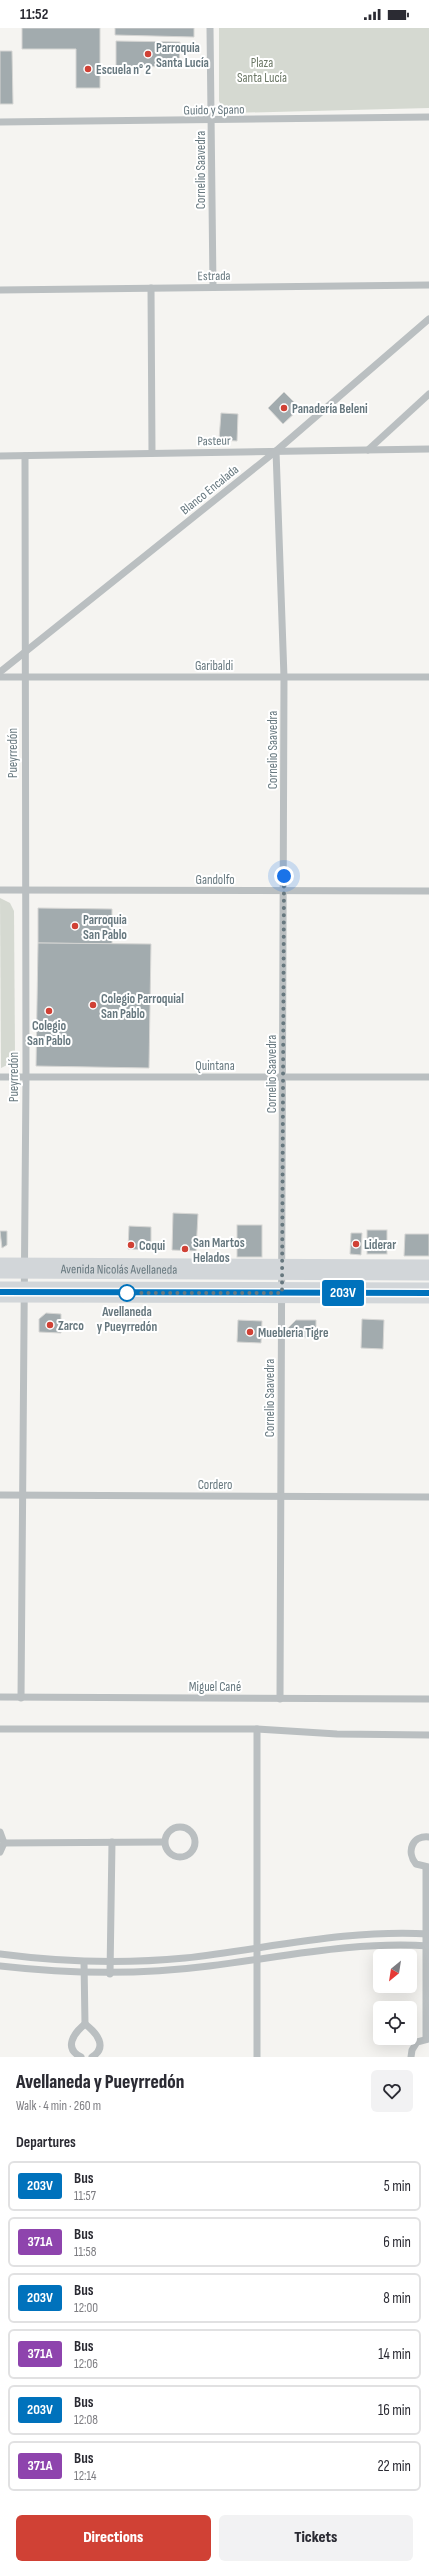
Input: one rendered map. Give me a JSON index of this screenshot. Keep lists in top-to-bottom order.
{
  "streets": {
    "main road": ["Avenida Nicolás Avellaneda"],
    "street": [
      "Guido y Spano",
      "Cornelio Saavedra",
      "Estrada",
      "Pasteur",
      "Blanco Encalada",
      "Garibaldi",
      "Pueyrredón",
      "Gandolfo",
      "Quintana",
      "Cordero",
      "Miguel Cané"
    ]
  },
  "crossings": [
    ["Guido y Spano", "Cornelio Saavedra"],
    ["Cornelio Saavedra", "Estrada"],
    ["Cornelio Saavedra", "Pasteur"],
    ["Cornelio Saavedra", "Blanco Encalada"],
    ["Cornelio Saavedra", "Garibaldi"],
    ["Cornelio Saavedra", "Gandolfo"],
    ["Cornelio Saavedra", "Quintana"],
    ["Cornelio Saavedra", "Avenida Nicolás Avellaneda"],
    ["Cornelio Saavedra", "Cordero"],
    ["Cornelio Saavedra", "Miguel Cané"],
    ["Pasteur", "Blanco Encalada"],
    ["Pasteur", "Pueyrredón"],
    ["Blanco Encalada", "Pueyrredón"],
    ["Garibaldi", "Pueyrredón"],
    ["Pueyrredón", "Gandolfo"],
    ["Pueyrredón", "Quintana"],
    ["Pueyrredón", "Avenida Nicolás Avellaneda"],
    ["Pueyrredón", "Cordero"],
    ["Pueyrredón", "Miguel Cané"]
  ],
  "parks": ["Plaza Santa Lucía"],
  "places": [
    "Parroquia Santa Lucía",
    "Escuela n° 2",
    "Panadería Beleni",
    "Parroquia San Pablo",
    "Colegio Parroquial San Pablo",
    "Colegio San Pablo",
    "Liderar",
    "Coqui",
    "San Martos Helados",
    "Avellaneda y Pueyrredón",
    "Zarco",
    "Muebleria Tigre"
  ],
  "lines": ["bus line 203V"],
  "north": "bottom left",
  "page": {
    "status": "11:52",
    "on_map": "203V",
    "heading": [
      ["Avellaneda y Pueyrredón", "Walk · 4 min · 260 m"],
      "Departures"
    ],
    "list": [
      {
        "mark": "203V",
        "name": "Bus",
        "note": "11:57",
        "value": "5 min"
      },
      {
        "mark": "371A",
        "name": "Bus",
        "note": "11:58",
        "value": "6 min"
      },
      {
        "mark": "203V",
        "name": "Bus",
        "note": "12:00",
        "value": "8 min"
      },
      {
        "mark": "371A",
        "name": "Bus",
        "note": "12:06",
        "value": "14 min"
      },
      {
        "mark": "203V",
        "name": "Bus",
        "note": "12:08",
        "value": "16 min"
      },
      {
        "mark": "371A",
        "name": "Bus",
        "note": "12:14",
        "value": "22 min"
      }
    ],
    "buttons": ["Directions", "Tickets"]
  }
}
